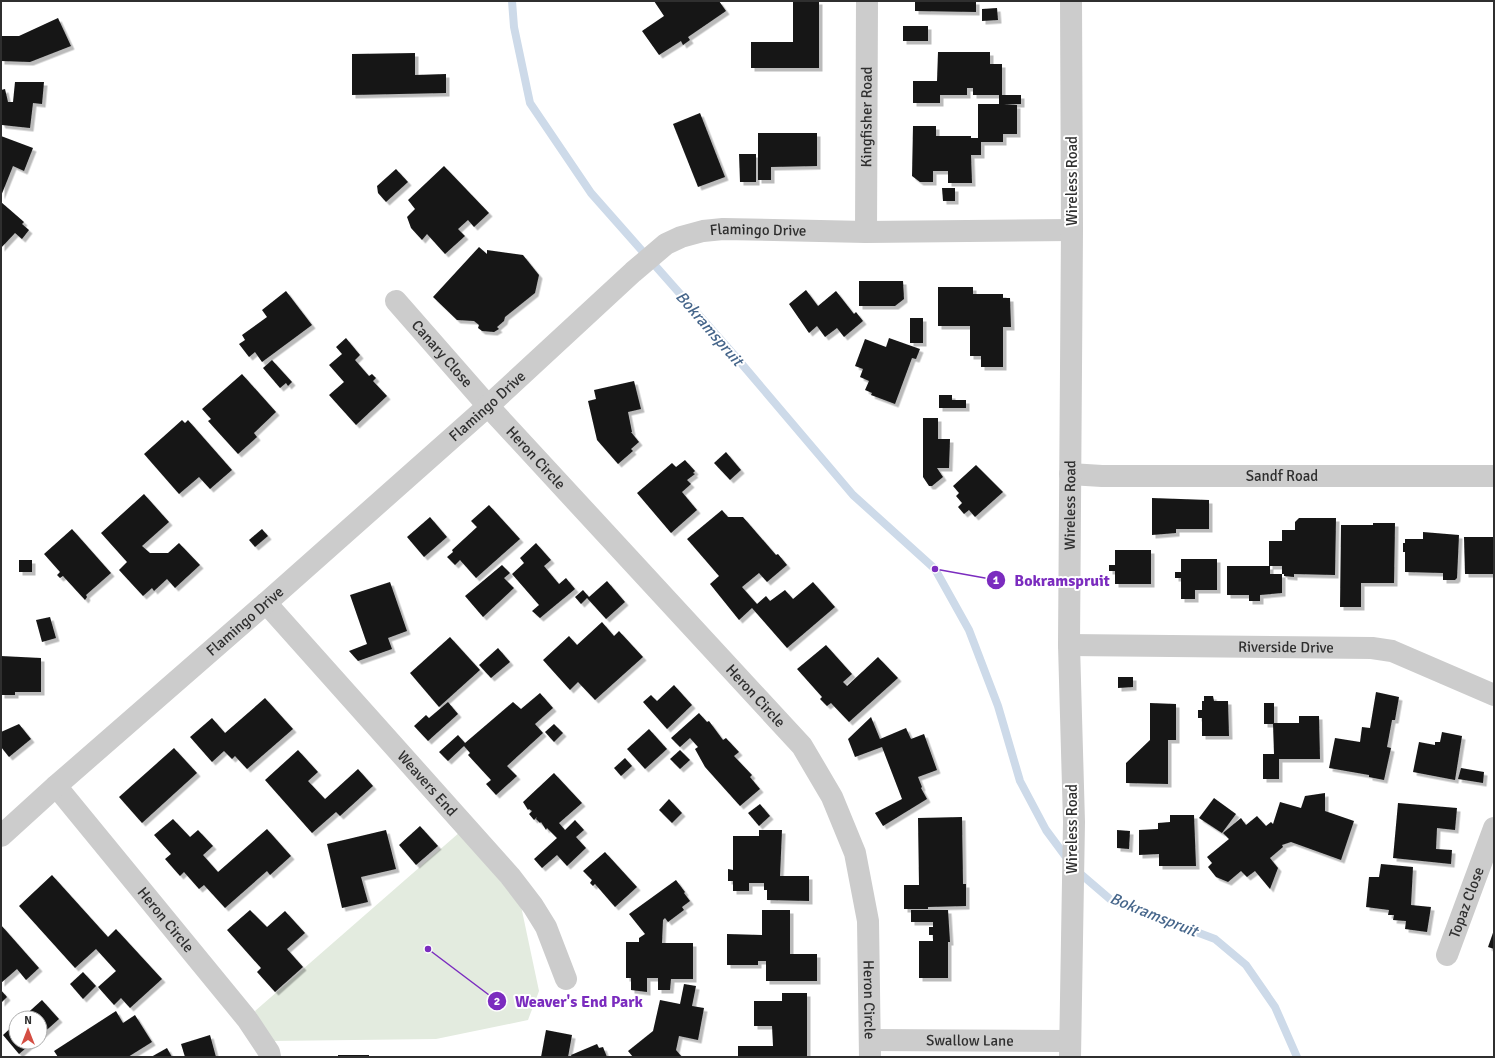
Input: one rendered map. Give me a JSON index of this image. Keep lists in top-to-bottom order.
{
  "streets": {
    "street": [
      "Kingfisher Road",
      "Wireless Road",
      "Flamingo Drive",
      "Canary Close",
      "Heron Circle",
      "Sandf Road",
      "Riverside Drive",
      "Weavers End",
      "Topaz Close",
      "Swallow Lane"
    ]
  },
  "crossings": [
    ["Kingfisher Road", "Flamingo Drive"],
    ["Wireless Road", "Flamingo Drive"],
    ["Wireless Road", "Sandf Road"],
    ["Wireless Road", "Riverside Drive"],
    ["Wireless Road", "Swallow Lane"],
    ["Flamingo Drive", "Canary Close"],
    ["Flamingo Drive", "Heron Circle"],
    ["Flamingo Drive", "Weavers End"],
    ["Canary Close", "Heron Circle"],
    ["Heron Circle", "Swallow Lane"]
  ],
  "water": ["Bokramspruit"],
  "places": ["Bokramspruit", "Weaver's End Park"],
  "north": "top"
}
